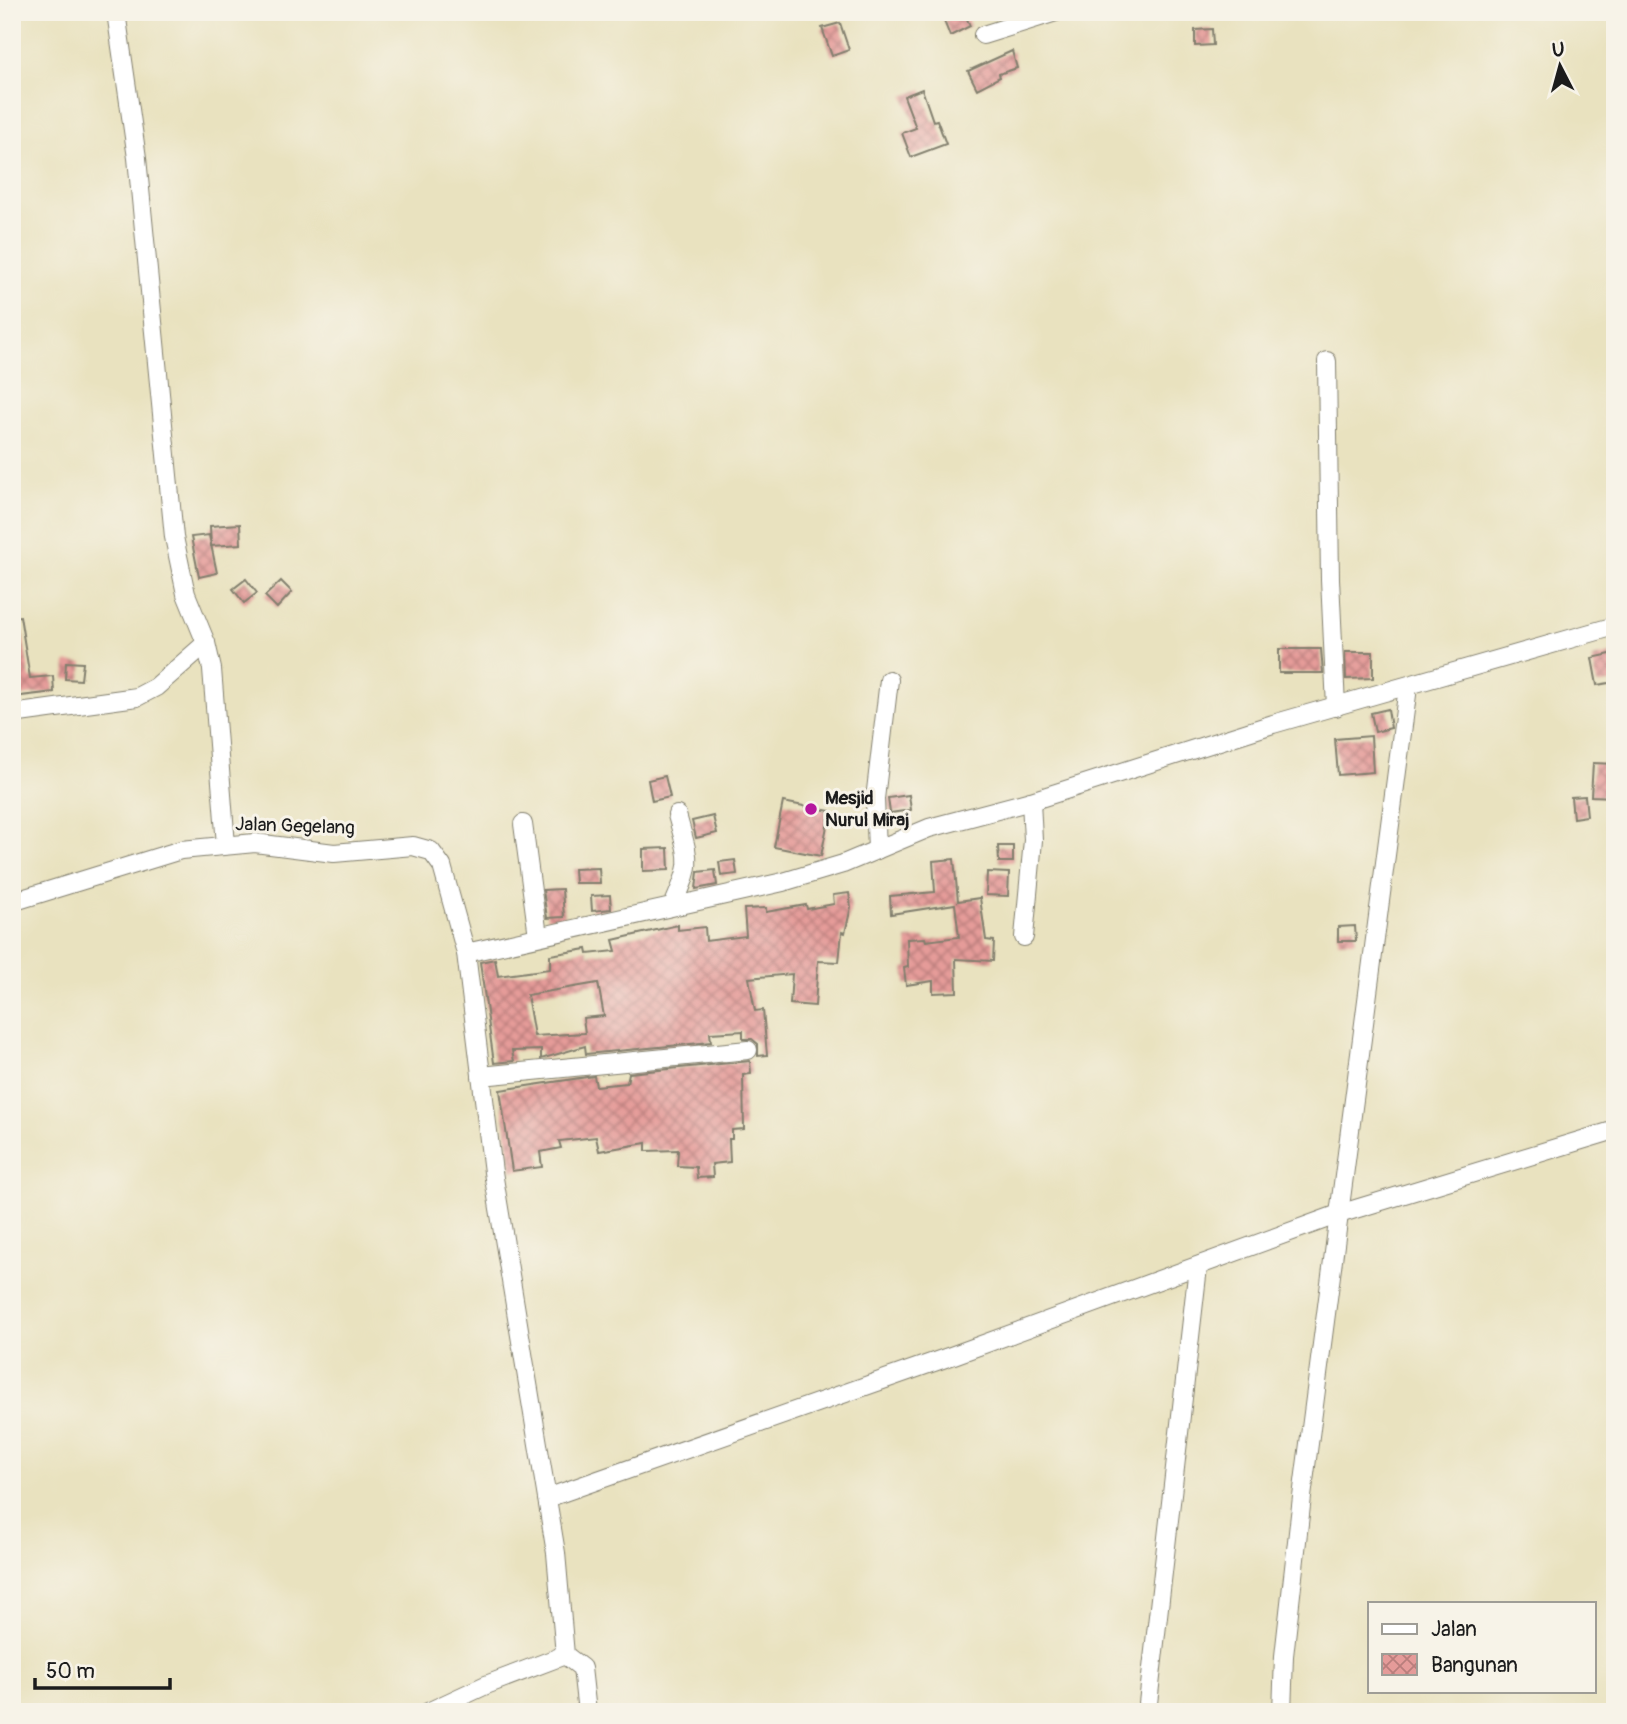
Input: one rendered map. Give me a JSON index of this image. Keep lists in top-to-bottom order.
{
  "streets": {
    "street": ["Jalan Gegelang"]
  },
  "places": ["Mesjid Nurul Miraj"],
  "legend": ["Jalan", "Bangunan"],
  "scale_bar": "50 m",
  "north": "top"
}
